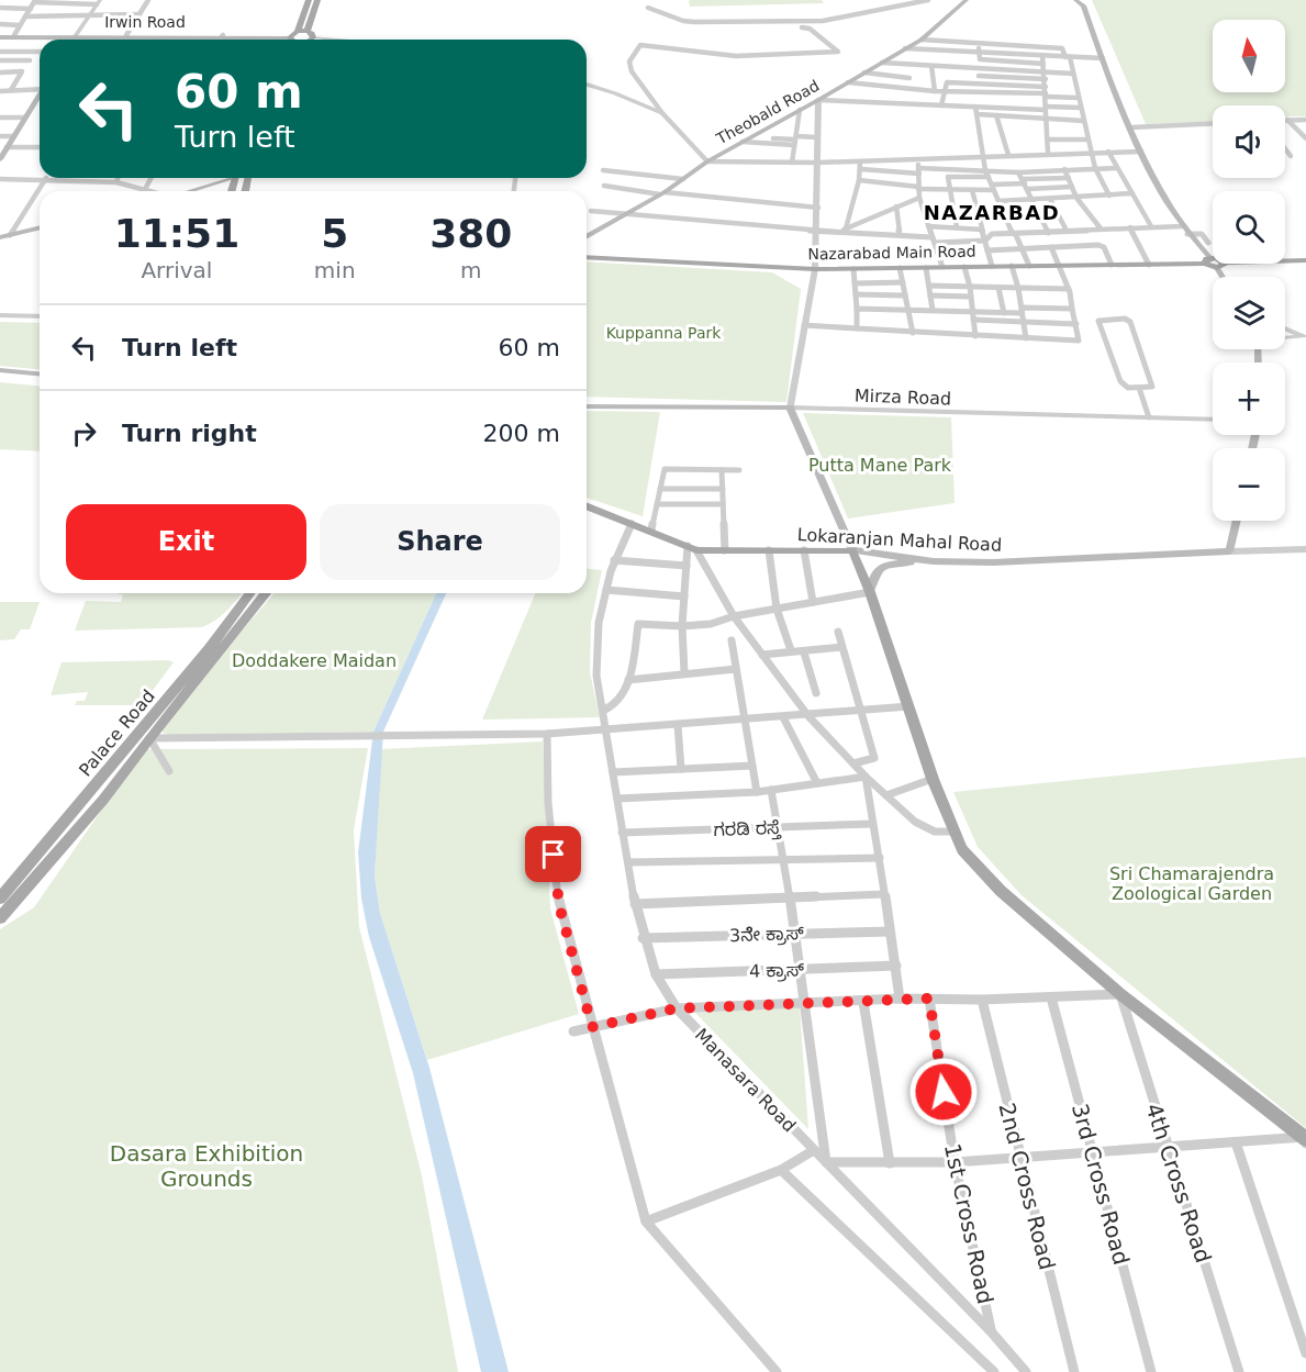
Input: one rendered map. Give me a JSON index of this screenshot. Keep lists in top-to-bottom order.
{
  "streets": {
    "main road": [
      "Irwin Road",
      "Theobald Road",
      "Nazarabad Main Road",
      "Mirza Road",
      "Lokaranjan Mahal Road",
      "Palace Road"
    ],
    "street": [
      "ಗರಡಿ ರಸ್ತೆ",
      "3ನೆೇ ಕ್ರಾಸ್",
      "4 ಕ್ರಾಸ್",
      "Manasara Road",
      "4th Cross Road",
      "3rd Cross Road",
      "2nd Cross Road",
      "1st Cross Road"
    ]
  },
  "crossings": [
    ["Lokaranjan Mahal Road", "Manasara Road"],
    ["ಗರಡಿ ರಸ್ತೆ", "Manasara Road"],
    ["3ನೆೇ ಕ್ರಾಸ್", "Manasara Road"],
    ["4 ಕ್ರಾಸ್", "Manasara Road"],
    ["Manasara Road", "1st Cross Road"]
  ],
  "districts": ["NAZARBAD"],
  "parks": [
    "Kuppanna Park",
    "Putta Mane Park",
    "Doddakere Maidan",
    "Sri Chamarajendra Zoological Garden",
    "Dasara Exhibition Grounds"
  ],
  "north": "top",
  "page": {
    "map_buttons": ["+", "−"],
    "turn": ["60 m", "Turn left"],
    "eta": [
      "11:51",
      "Arrival",
      "5",
      "min",
      "380",
      "m"
    ],
    "list": [
      {
        "name": "Turn left",
        "value": "60 m"
      },
      {
        "name": "Turn right",
        "value": "200 m"
      }
    ],
    "buttons": ["Exit", "Share"]
  }
}
